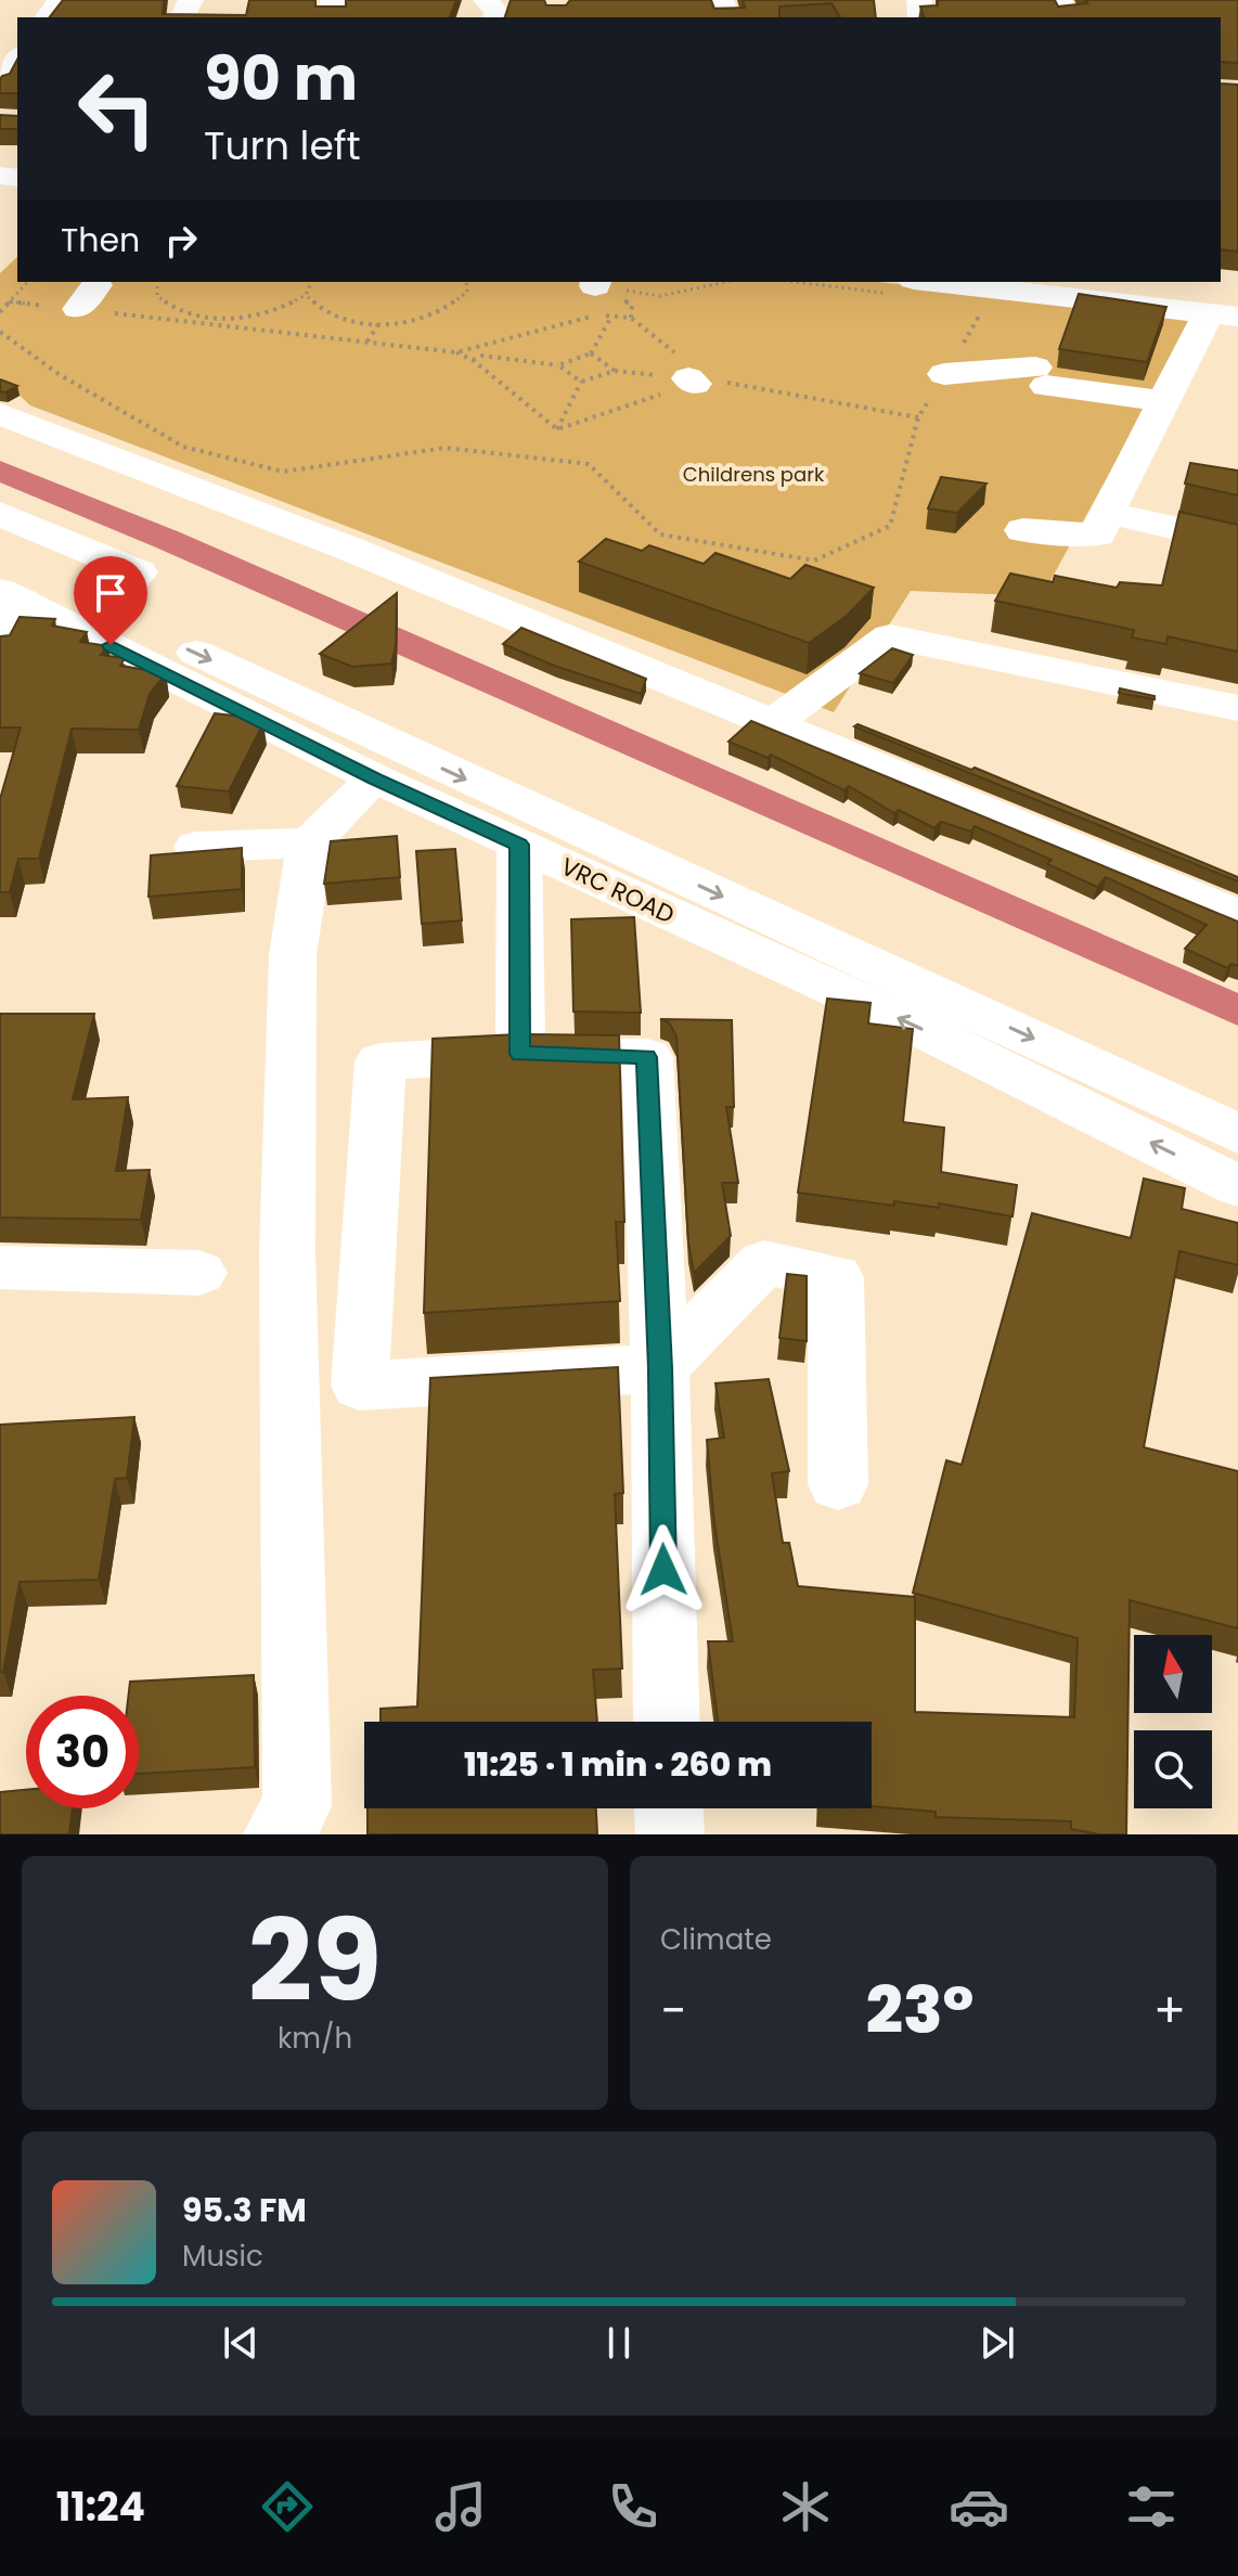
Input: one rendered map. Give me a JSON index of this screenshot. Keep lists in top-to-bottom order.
{
  "streets": {
    "street": ["VRC ROAD"]
  },
  "parks": ["Childrens park"],
  "north": "top",
  "page": {
    "turn": ["90 m", "Turn left"],
    "then": "Then",
    "limit": "30",
    "trip": "11:25 · 1 min · 260 m",
    "tile": [
      ["29", "km/h"],
      "Climate"
    ],
    "heat": ["−", "23°", "+"],
    "song": ["95.3 FM", "Music"],
    "tabs": "11:24"
  }
}
